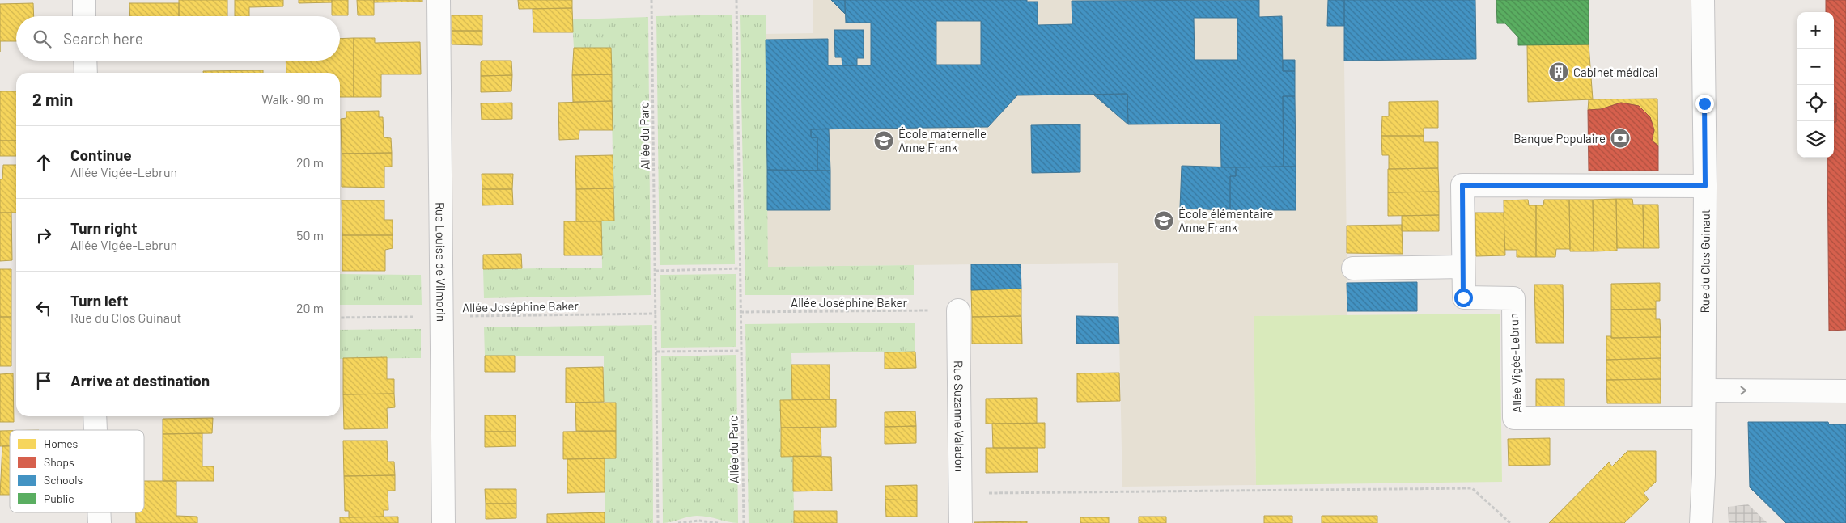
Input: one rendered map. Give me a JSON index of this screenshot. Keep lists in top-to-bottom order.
{
  "streets": {
    "street": [
      "Rue Louise de Vilmorin",
      "Rue du Clos Guinaut",
      "Allée Vigée-Lebrun",
      "Rue Suzanne Valadon"
    ],
    "path": ["Allée du Parc", "Allée Joséphine Baker"]
  },
  "crossings": [
    ["Allée du Parc", "Allée Joséphine Baker"],
    ["Rue Louise de Vilmorin", "Allée Joséphine Baker"],
    ["Rue du Clos Guinaut", "Allée Vigée-Lebrun"],
    ["Allée Joséphine Baker", "Rue Suzanne Valadon"]
  ],
  "places": {
    "building": ["Cabinet médical"],
    "bank": ["Banque Populaire"],
    "school or university": ["École maternelle Anne Frank", "École élémentaire Anne Frank"]
  },
  "legend": [
    "Homes",
    "Shops",
    "Schools",
    "Public"
  ],
  "page": {
    "map_buttons": ["+", "−"],
    "search": "Search here",
    "heading": ["2 min", "Walk · 90 m"],
    "list": [
      ["Continue", "Allée Vigée-Lebrun", "20 m"],
      ["Turn right", "Allée Vigée-Lebrun", "50 m"],
      ["Turn left", "Rue du Clos Guinaut", "20 m"],
      "Arrive at destination"
    ]
  }
}
